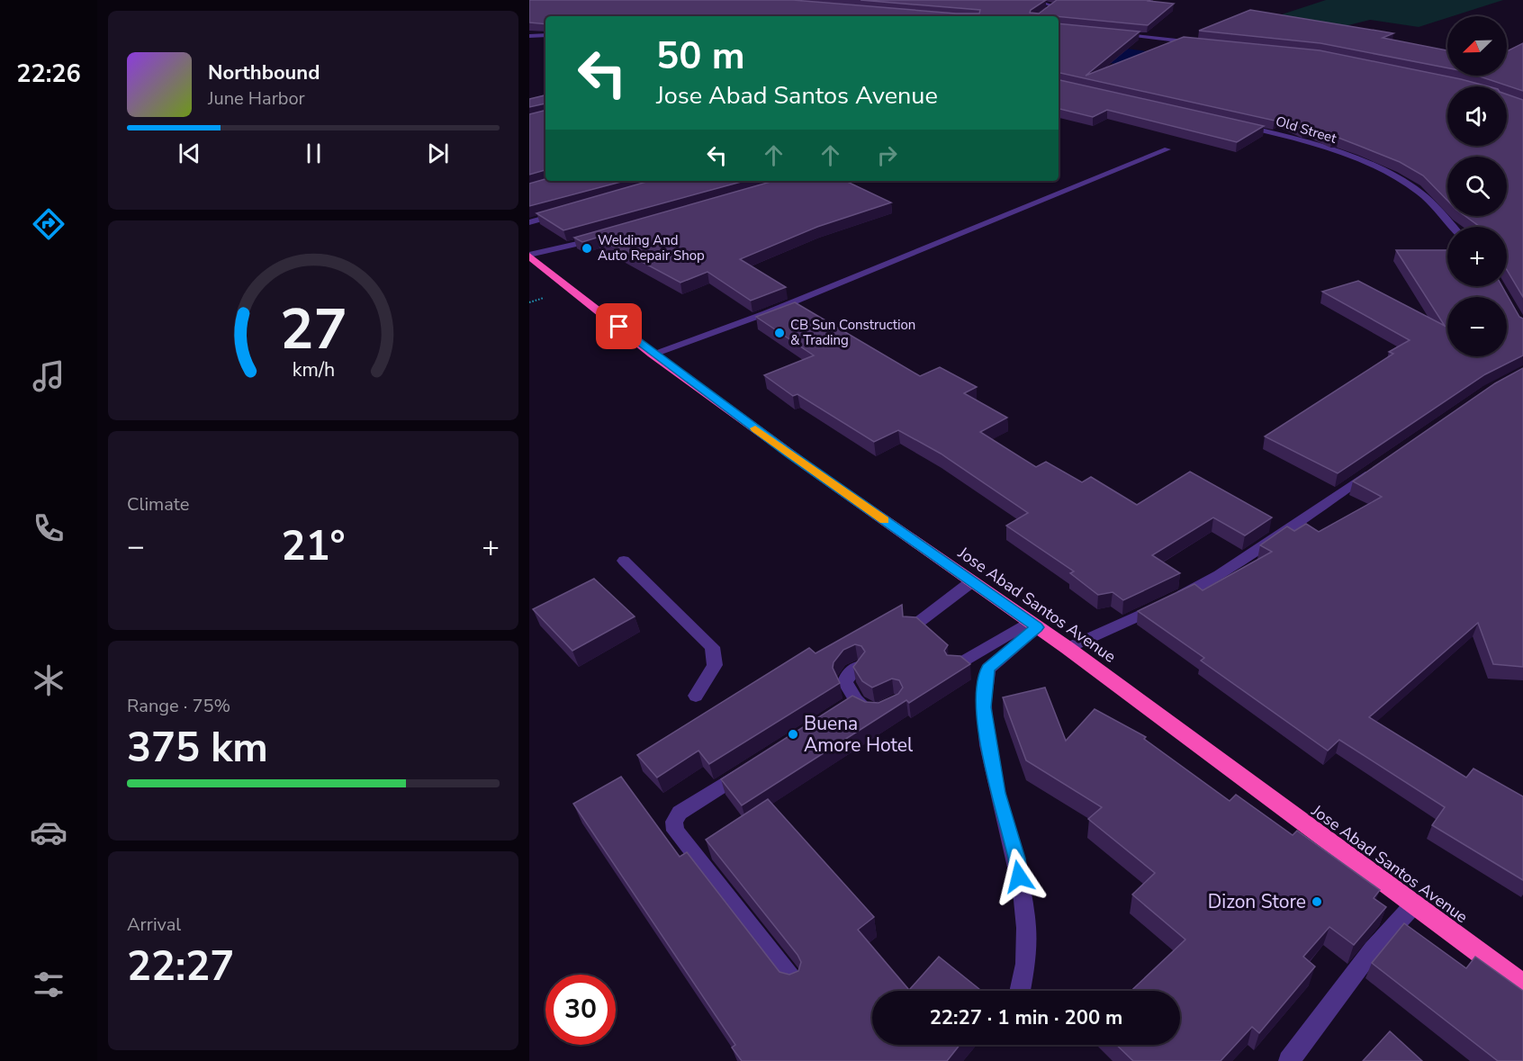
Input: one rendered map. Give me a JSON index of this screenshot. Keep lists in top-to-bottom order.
{
  "streets": {
    "highway": ["Jose Abad Santos Avenue"],
    "street": ["Old Street"]
  },
  "places": [
    "Welding And Auto Repair Shop",
    "CB Sun Construction & Trading",
    "Buena Amore Hotel",
    "Dizon Store"
  ],
  "north": "bottom left",
  "page": {
    "tabs": "22:26",
    "map_buttons": ["+", "−"],
    "turn": ["50 m", "Jose Abad Santos Avenue"],
    "song": ["Northbound", "June Harbor"],
    "tile": [
      "Climate",
      ["Range · 75%", "375 km"],
      ["Arrival", "22:27"]
    ],
    "heat": ["−", "21°", "+"],
    "limit": "30",
    "trip": "22:27 · 1 min · 200 m",
    "gauge": ["27", "km/h"]
  }
}
